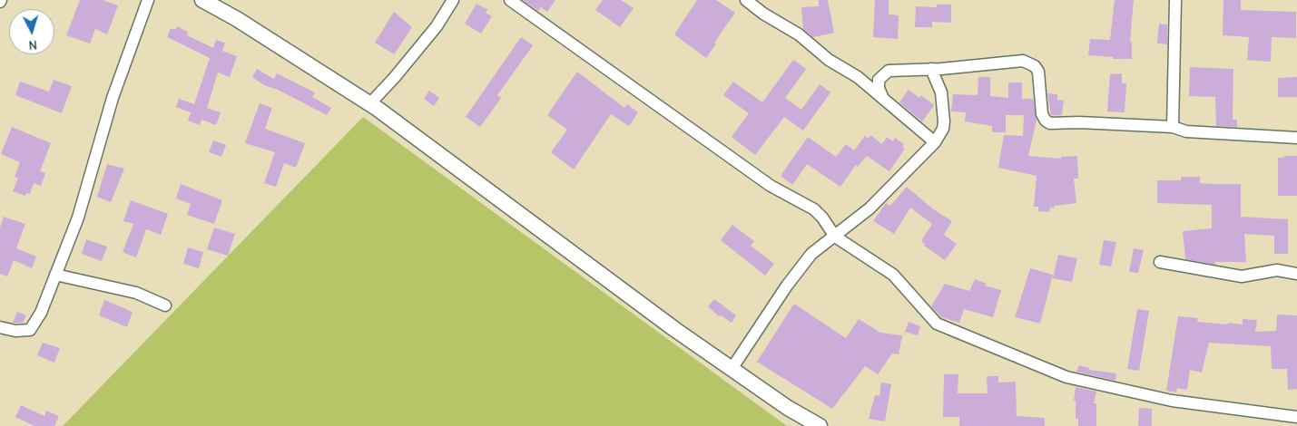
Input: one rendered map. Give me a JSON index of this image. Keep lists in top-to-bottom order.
{
  "north": "bottom"
}
